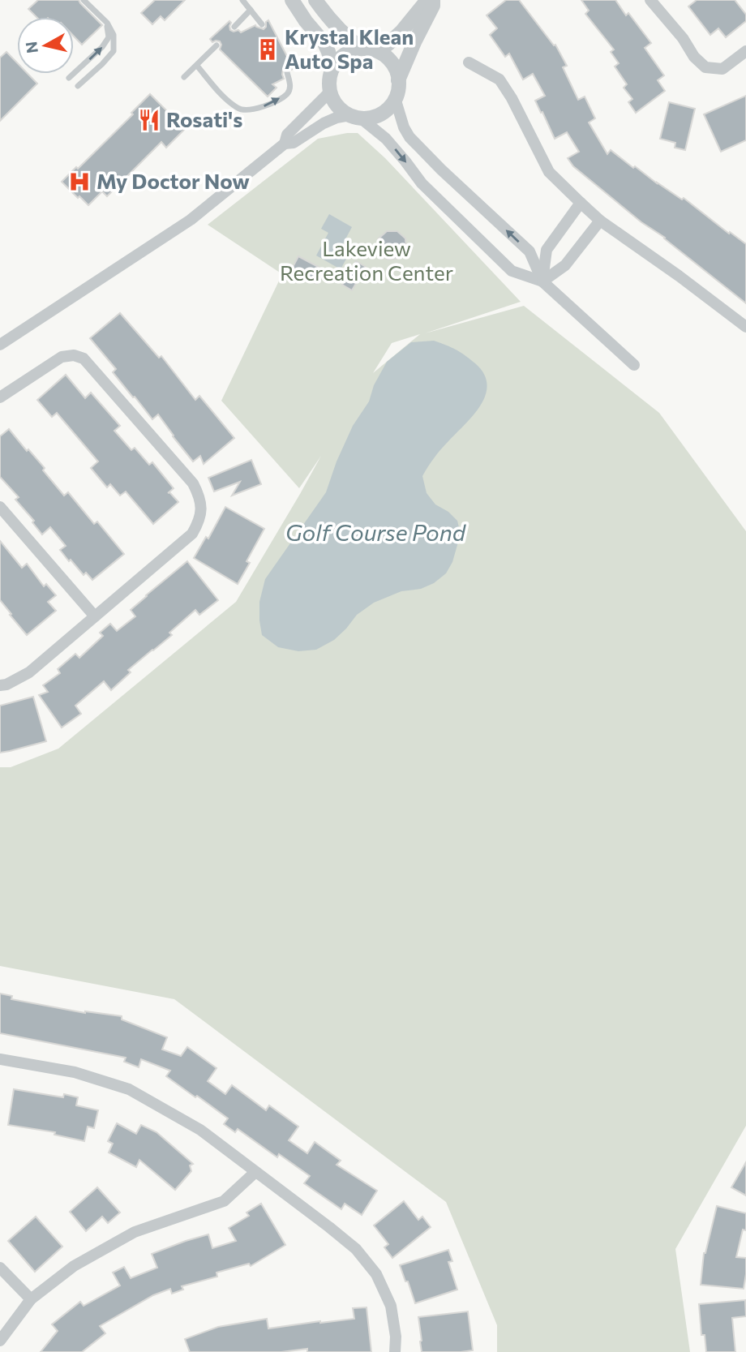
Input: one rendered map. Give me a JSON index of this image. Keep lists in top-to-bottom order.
{
  "water": ["Golf Course Pond"],
  "parks": ["Lakeview Recreation Center"],
  "places": {
    "building": ["Krystal Klean Auto Spa"],
    "restaurant": ["Rosati's"],
    "hospital": ["My Doctor Now"]
  },
  "north": "left"
}
